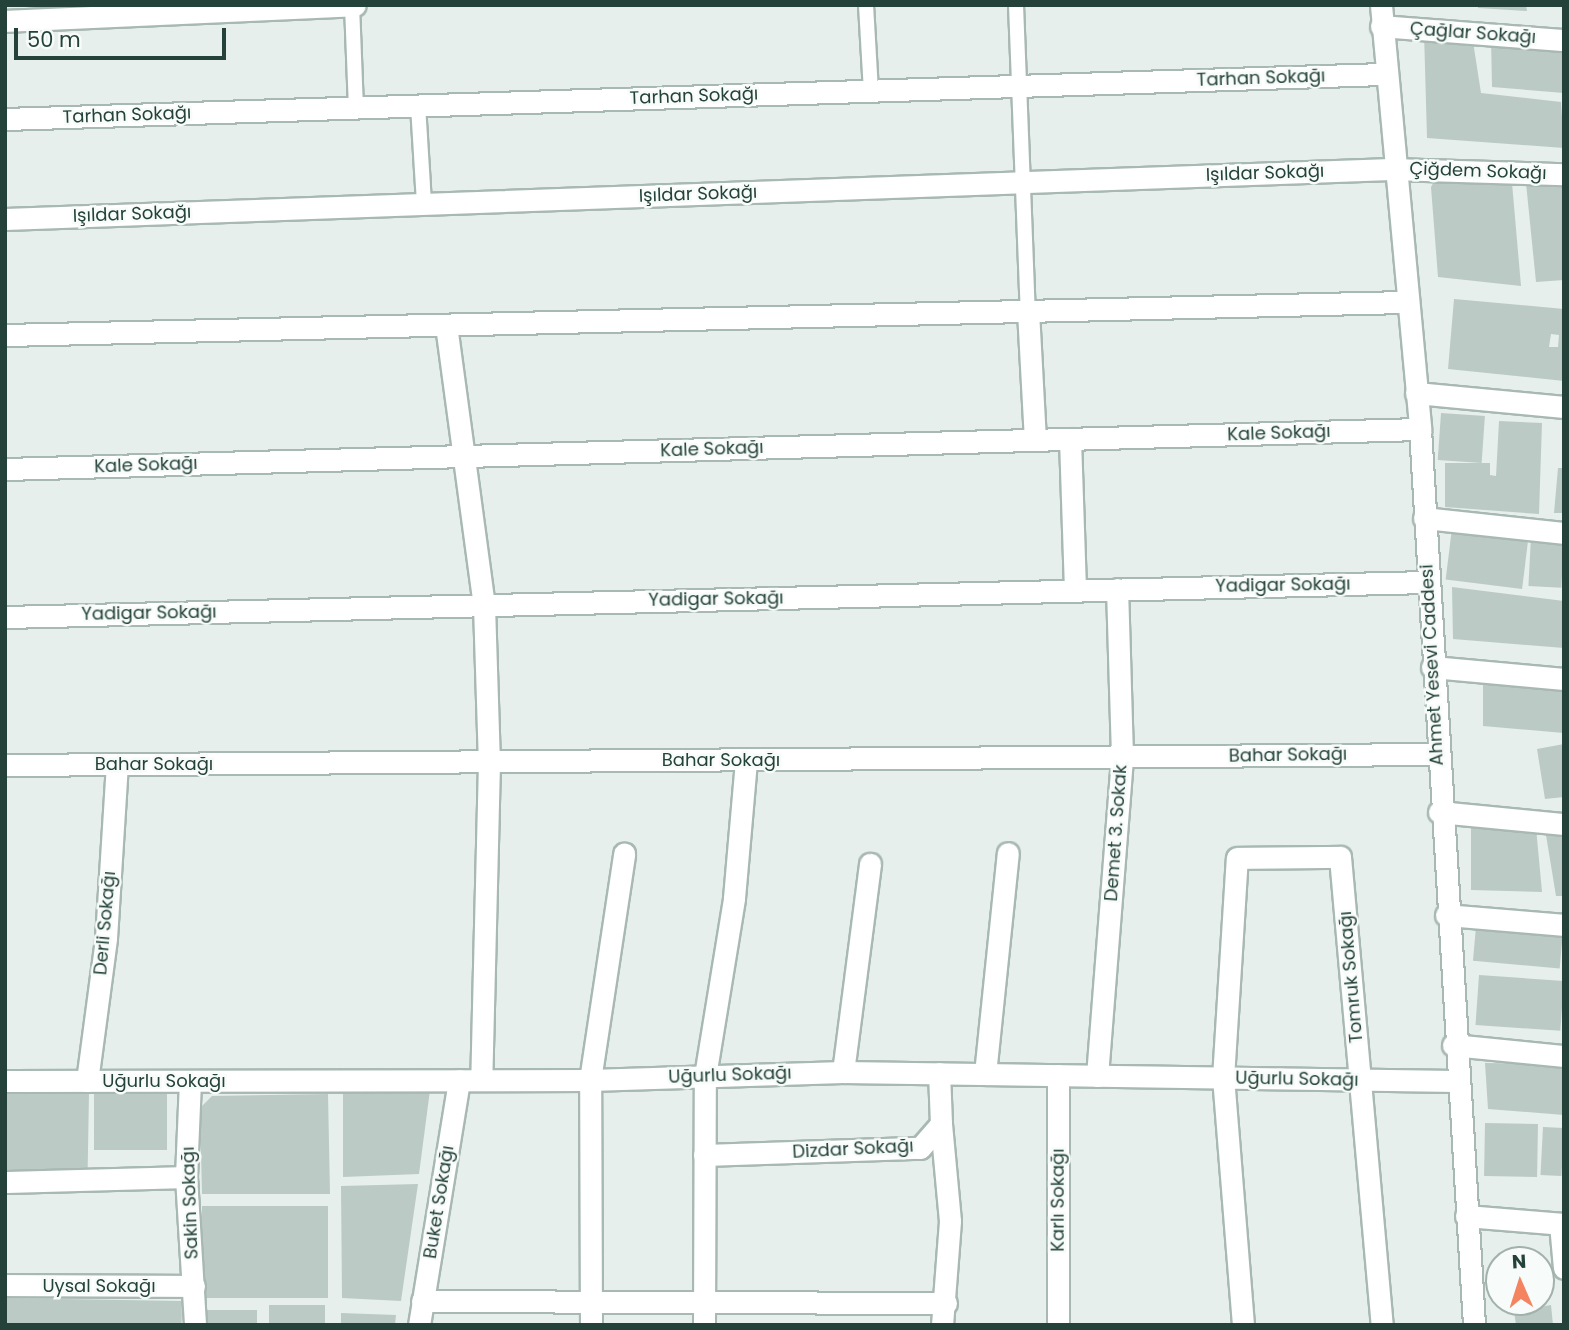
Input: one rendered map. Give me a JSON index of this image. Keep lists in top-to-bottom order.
{
  "streets": {
    "street": [
      "Çağlar Sokağı",
      "Tarhan Sokağı",
      "Çiğdem Sokağı",
      "Işıldar Sokağı",
      "Kale Sokağı",
      "Yadigar Sokağı",
      "Ahmet Yesevi Caddesi",
      "Bahar Sokağı",
      "Demet 3. Sokak",
      "Derli Sokağı",
      "Tomruk Sokağı",
      "Uğurlu Sokağı",
      "Dizdar Sokağı",
      "Karlı Sokağı",
      "Buket Sokağı",
      "Sakin Sokağı",
      "Uysal Sokağı"
    ]
  },
  "crossings": [
    ["Çağlar Sokağı", "Ahmet Yesevi Caddesi"],
    ["Tarhan Sokağı", "Ahmet Yesevi Caddesi"],
    ["Çiğdem Sokağı", "Işıldar Sokağı"],
    ["Çiğdem Sokağı", "Ahmet Yesevi Caddesi"],
    ["Işıldar Sokağı", "Ahmet Yesevi Caddesi"],
    ["Kale Sokağı", "Ahmet Yesevi Caddesi"],
    ["Yadigar Sokağı", "Ahmet Yesevi Caddesi"],
    ["Yadigar Sokağı", "Demet 3. Sokak"],
    ["Ahmet Yesevi Caddesi", "Bahar Sokağı"],
    ["Ahmet Yesevi Caddesi", "Uğurlu Sokağı"],
    ["Bahar Sokağı", "Demet 3. Sokak"],
    ["Bahar Sokağı", "Derli Sokağı"],
    ["Demet 3. Sokak", "Uğurlu Sokağı"],
    ["Derli Sokağı", "Uğurlu Sokağı"],
    ["Tomruk Sokağı", "Uğurlu Sokağı"],
    ["Uğurlu Sokağı", "Karlı Sokağı"],
    ["Uğurlu Sokağı", "Buket Sokağı"],
    ["Uğurlu Sokağı", "Sakin Sokağı"],
    ["Sakin Sokağı", "Uysal Sokağı"]
  ],
  "scale_bar": "50 m",
  "north": "top"
}
